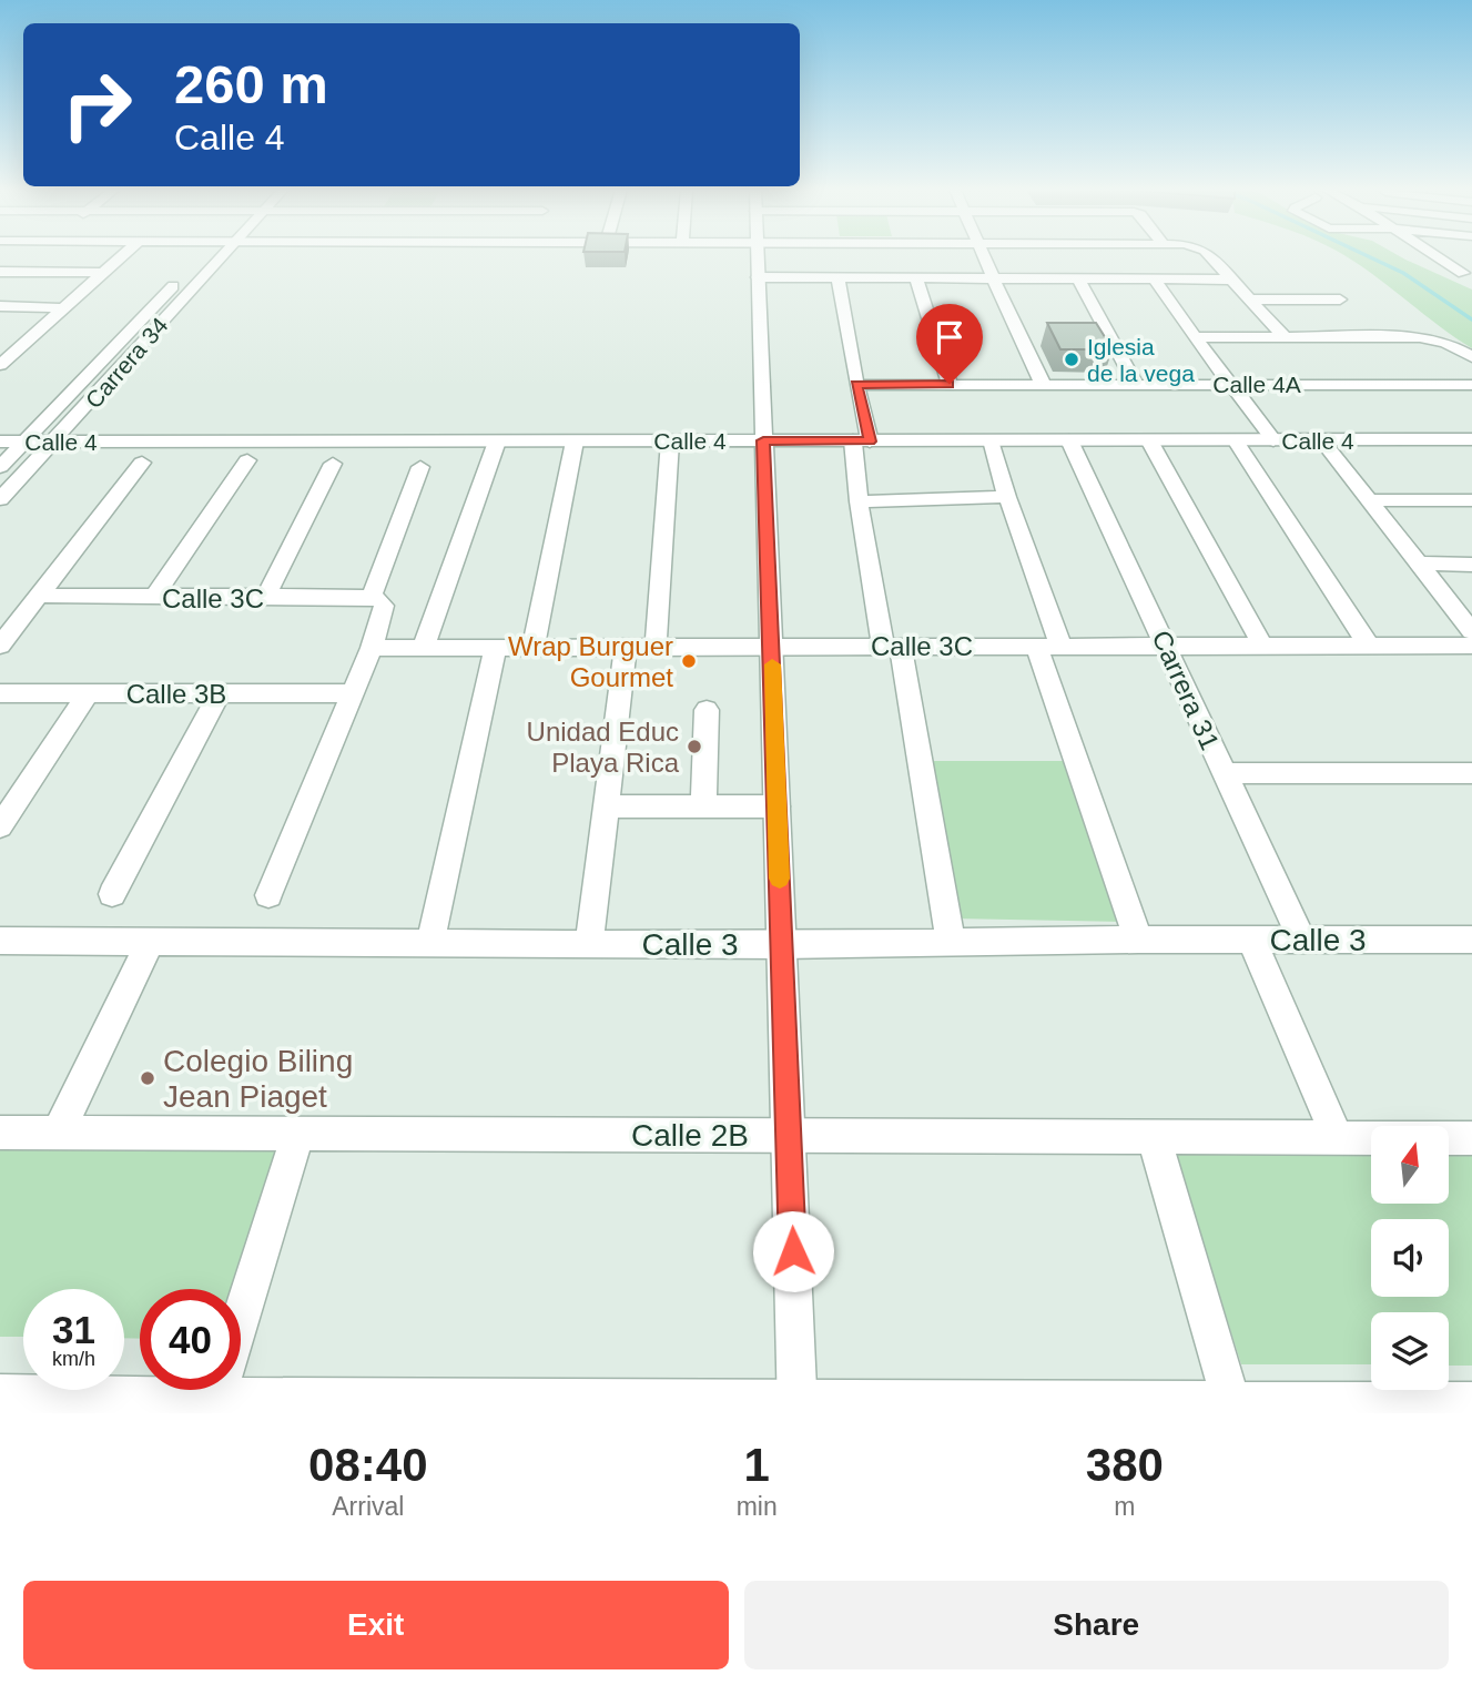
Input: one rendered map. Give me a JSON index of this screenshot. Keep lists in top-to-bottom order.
{
  "streets": {
    "street": [
      "Carrera 34",
      "Calle 4A",
      "Calle 4",
      "Calle 3C",
      "Carrera 31",
      "Calle 3B",
      "Calle 3",
      "Calle 2B"
    ]
  },
  "crossings": [
    ["Carrera 34", "Calle 4"],
    ["Calle 4", "Carrera 31"],
    ["Calle 3C", "Carrera 31"],
    ["Carrera 31", "Calle 3"]
  ],
  "places": [
    "Iglesia de la vega",
    "Wrap Burguer Gourmet",
    "Unidad Educ Playa Rica",
    "Colegio Biling Jean Piaget"
  ],
  "north": "top",
  "page": {
    "turn": ["260 m", "Calle 4"],
    "speed": "31 km/h",
    "limit": "40",
    "eta": [
      "08:40",
      "Arrival",
      "1",
      "min",
      "380",
      "m"
    ],
    "buttons": ["Exit", "Share"]
  }
}
